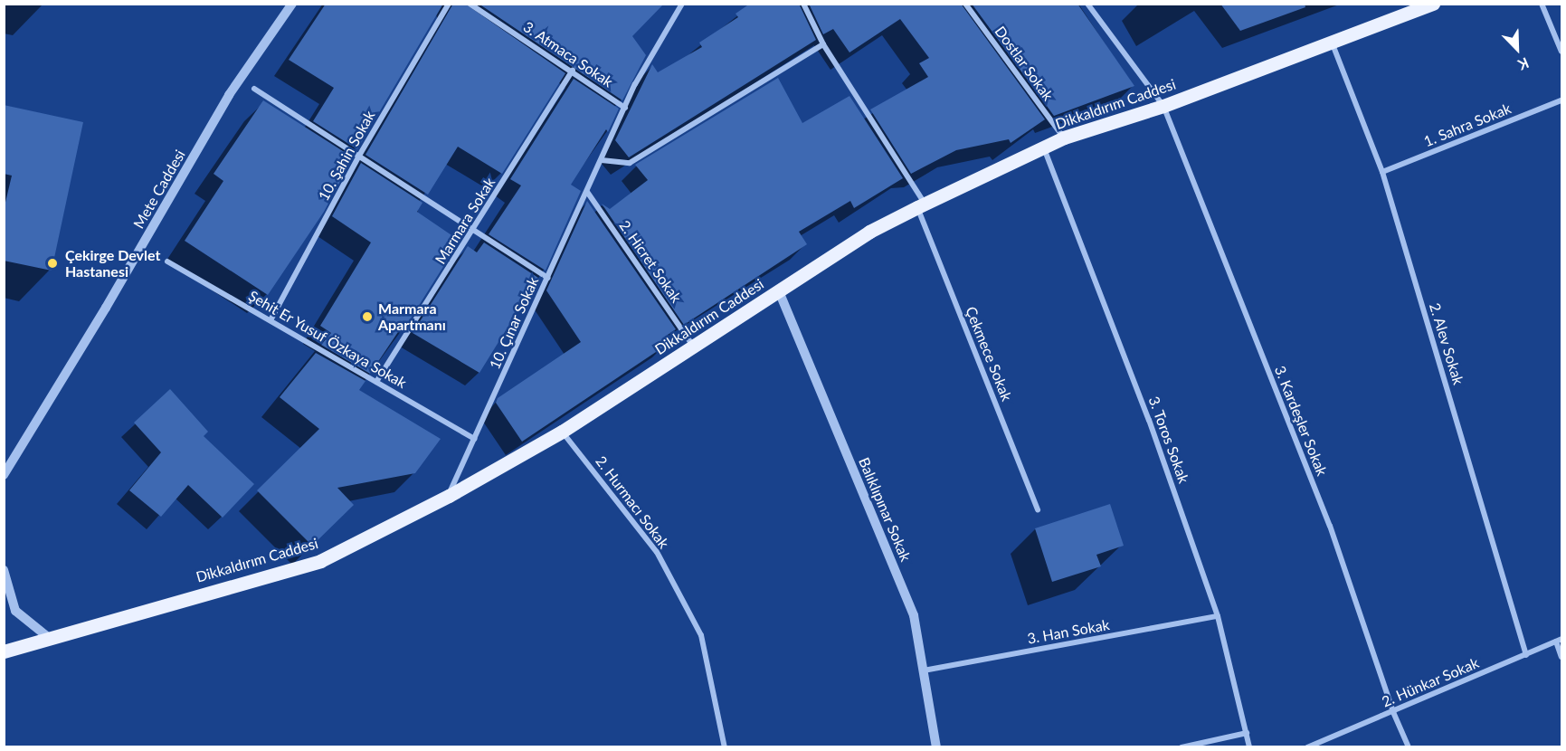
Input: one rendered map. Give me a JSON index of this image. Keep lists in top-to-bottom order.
{
  "streets": {
    "main road": ["Dikkaldırım Caddesi"],
    "street": [
      "3. Atmaca Sokak",
      "Dostlar Sokak",
      "1. Sahra Sokak",
      "10. Şahin Sokak",
      "Mete Caddesi",
      "Marmara Sokak",
      "2. Hicret Sokak",
      "10. Çınar Sokak",
      "Şehit Er Yusuf Özkaya Sokak",
      "2. Alev Sokak",
      "Çekmece Sokak",
      "3. Kardeşler Sokak",
      "3. Toros Sokak",
      "2. Hurmacı Sokak",
      "Balıklıpınar Sokak",
      "3. Han Sokak",
      "2. Hünkar Sokak"
    ]
  },
  "crossings": [
    ["3. Atmaca Sokak", "Marmara Sokak"],
    ["3. Atmaca Sokak", "10. Çınar Sokak"],
    ["Dostlar Sokak", "Dikkaldırım Caddesi"],
    ["Dikkaldırım Caddesi", "2. Hicret Sokak"],
    ["Dikkaldırım Caddesi", "10. Çınar Sokak"],
    ["Dikkaldırım Caddesi", "2. Alev Sokak"],
    ["Dikkaldırım Caddesi", "Çekmece Sokak"],
    ["Dikkaldırım Caddesi", "3. Kardeşler Sokak"],
    ["Dikkaldırım Caddesi", "3. Toros Sokak"],
    ["Dikkaldırım Caddesi", "2. Hurmacı Sokak"],
    ["Dikkaldırım Caddesi", "Balıklıpınar Sokak"],
    ["1. Sahra Sokak", "2. Alev Sokak"],
    ["10. Şahin Sokak", "Şehit Er Yusuf Özkaya Sokak"],
    ["Marmara Sokak", "Şehit Er Yusuf Özkaya Sokak"],
    ["2. Hicret Sokak", "10. Çınar Sokak"],
    ["10. Çınar Sokak", "Şehit Er Yusuf Özkaya Sokak"],
    ["2. Alev Sokak", "2. Hünkar Sokak"],
    ["3. Kardeşler Sokak", "2. Hünkar Sokak"],
    ["3. Toros Sokak", "3. Han Sokak"],
    ["Balıklıpınar Sokak", "3. Han Sokak"]
  ],
  "places": ["Çekirge Devlet Hastanesi", "Marmara Apartmanı"],
  "north": "bottom right"
}
